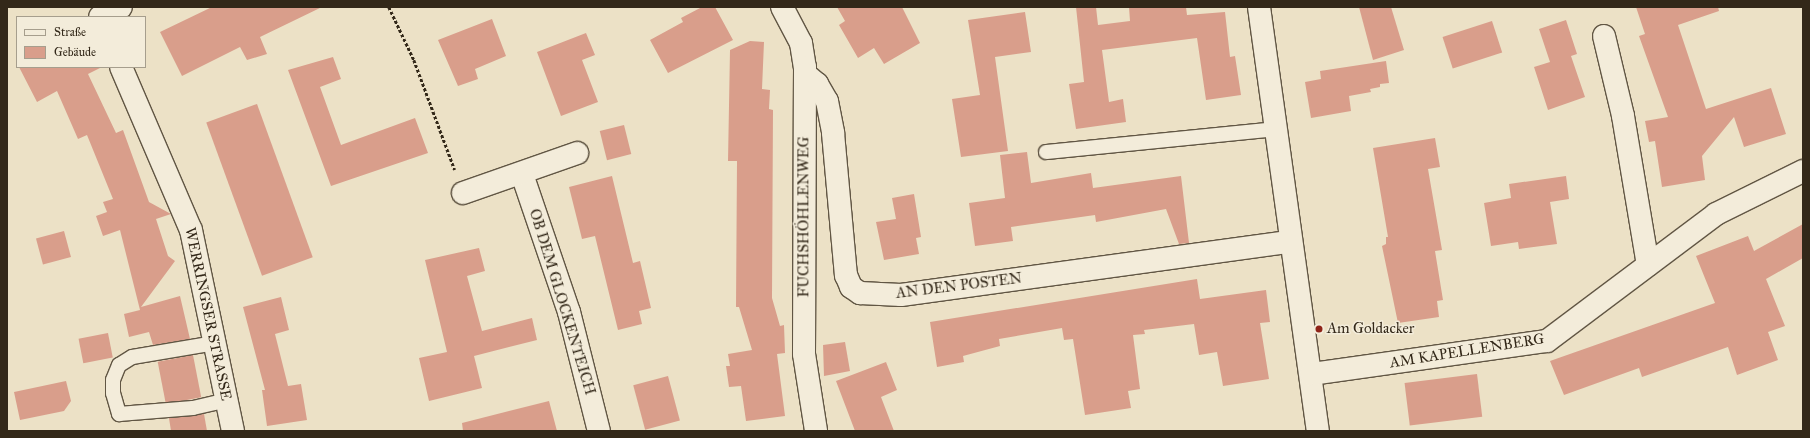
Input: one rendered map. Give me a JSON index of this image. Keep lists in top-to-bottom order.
{
  "streets": {
    "street": [
      "FUCHSHÖHLENWEG",
      "AN DEN POSTEN",
      "OB DEM GLOCKENTEICH",
      "WERRINGSER STRASSE",
      "AM KAPELLENBERG"
    ]
  },
  "crossings": [
    ["FUCHSHÖHLENWEG", "AN DEN POSTEN"]
  ],
  "places": ["Am Goldacker"],
  "legend": ["Straße", "Gebäude"]
}
